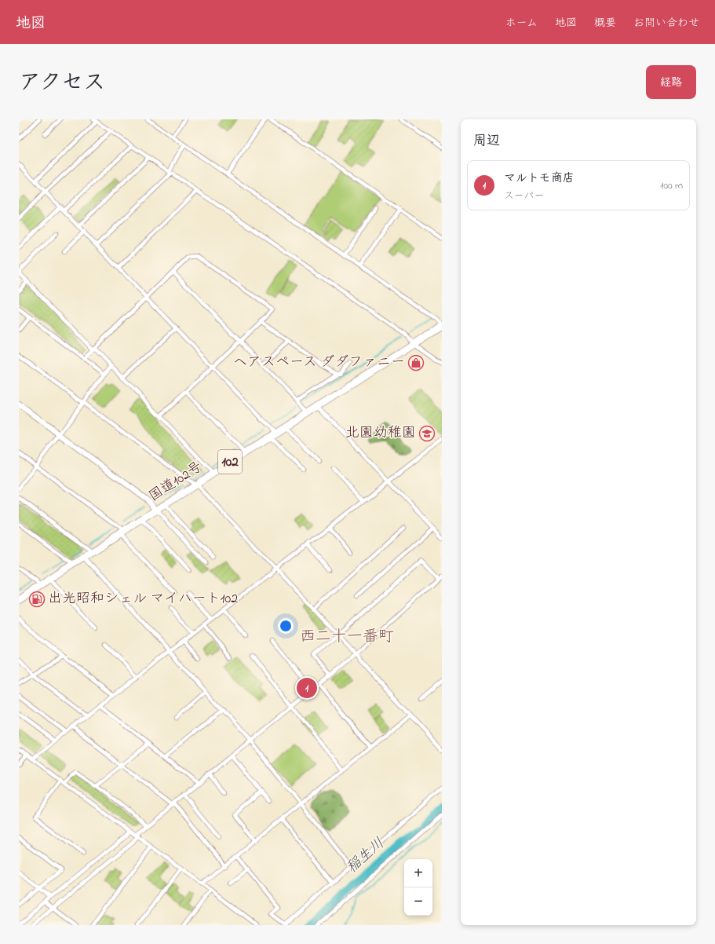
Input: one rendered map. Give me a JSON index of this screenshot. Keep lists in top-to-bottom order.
{
  "streets": {
    "highway": ["102", "国道102号"]
  },
  "districts": ["西二十一番町"],
  "water": ["稲生川"],
  "places": {
    "shop": ["ヘアスペース ダダファニー"],
    "school or university": ["北園幼稚園"],
    "fuel station": ["出光昭和シェル マイハート102"]
  },
  "page": {
    "header": "地図",
    "nav": [
      "ホーム",
      "地図",
      "概要",
      "お問い合わせ"
    ],
    "title": "アクセス",
    "buttons": "経路",
    "heading": "周辺",
    "list": [
      {
        "mark": "1",
        "name": "マルトモ商店",
        "note": "スーパー",
        "value": "100 m"
      }
    ],
    "pins": "1",
    "map_buttons": ["+", "−"]
  }
}
